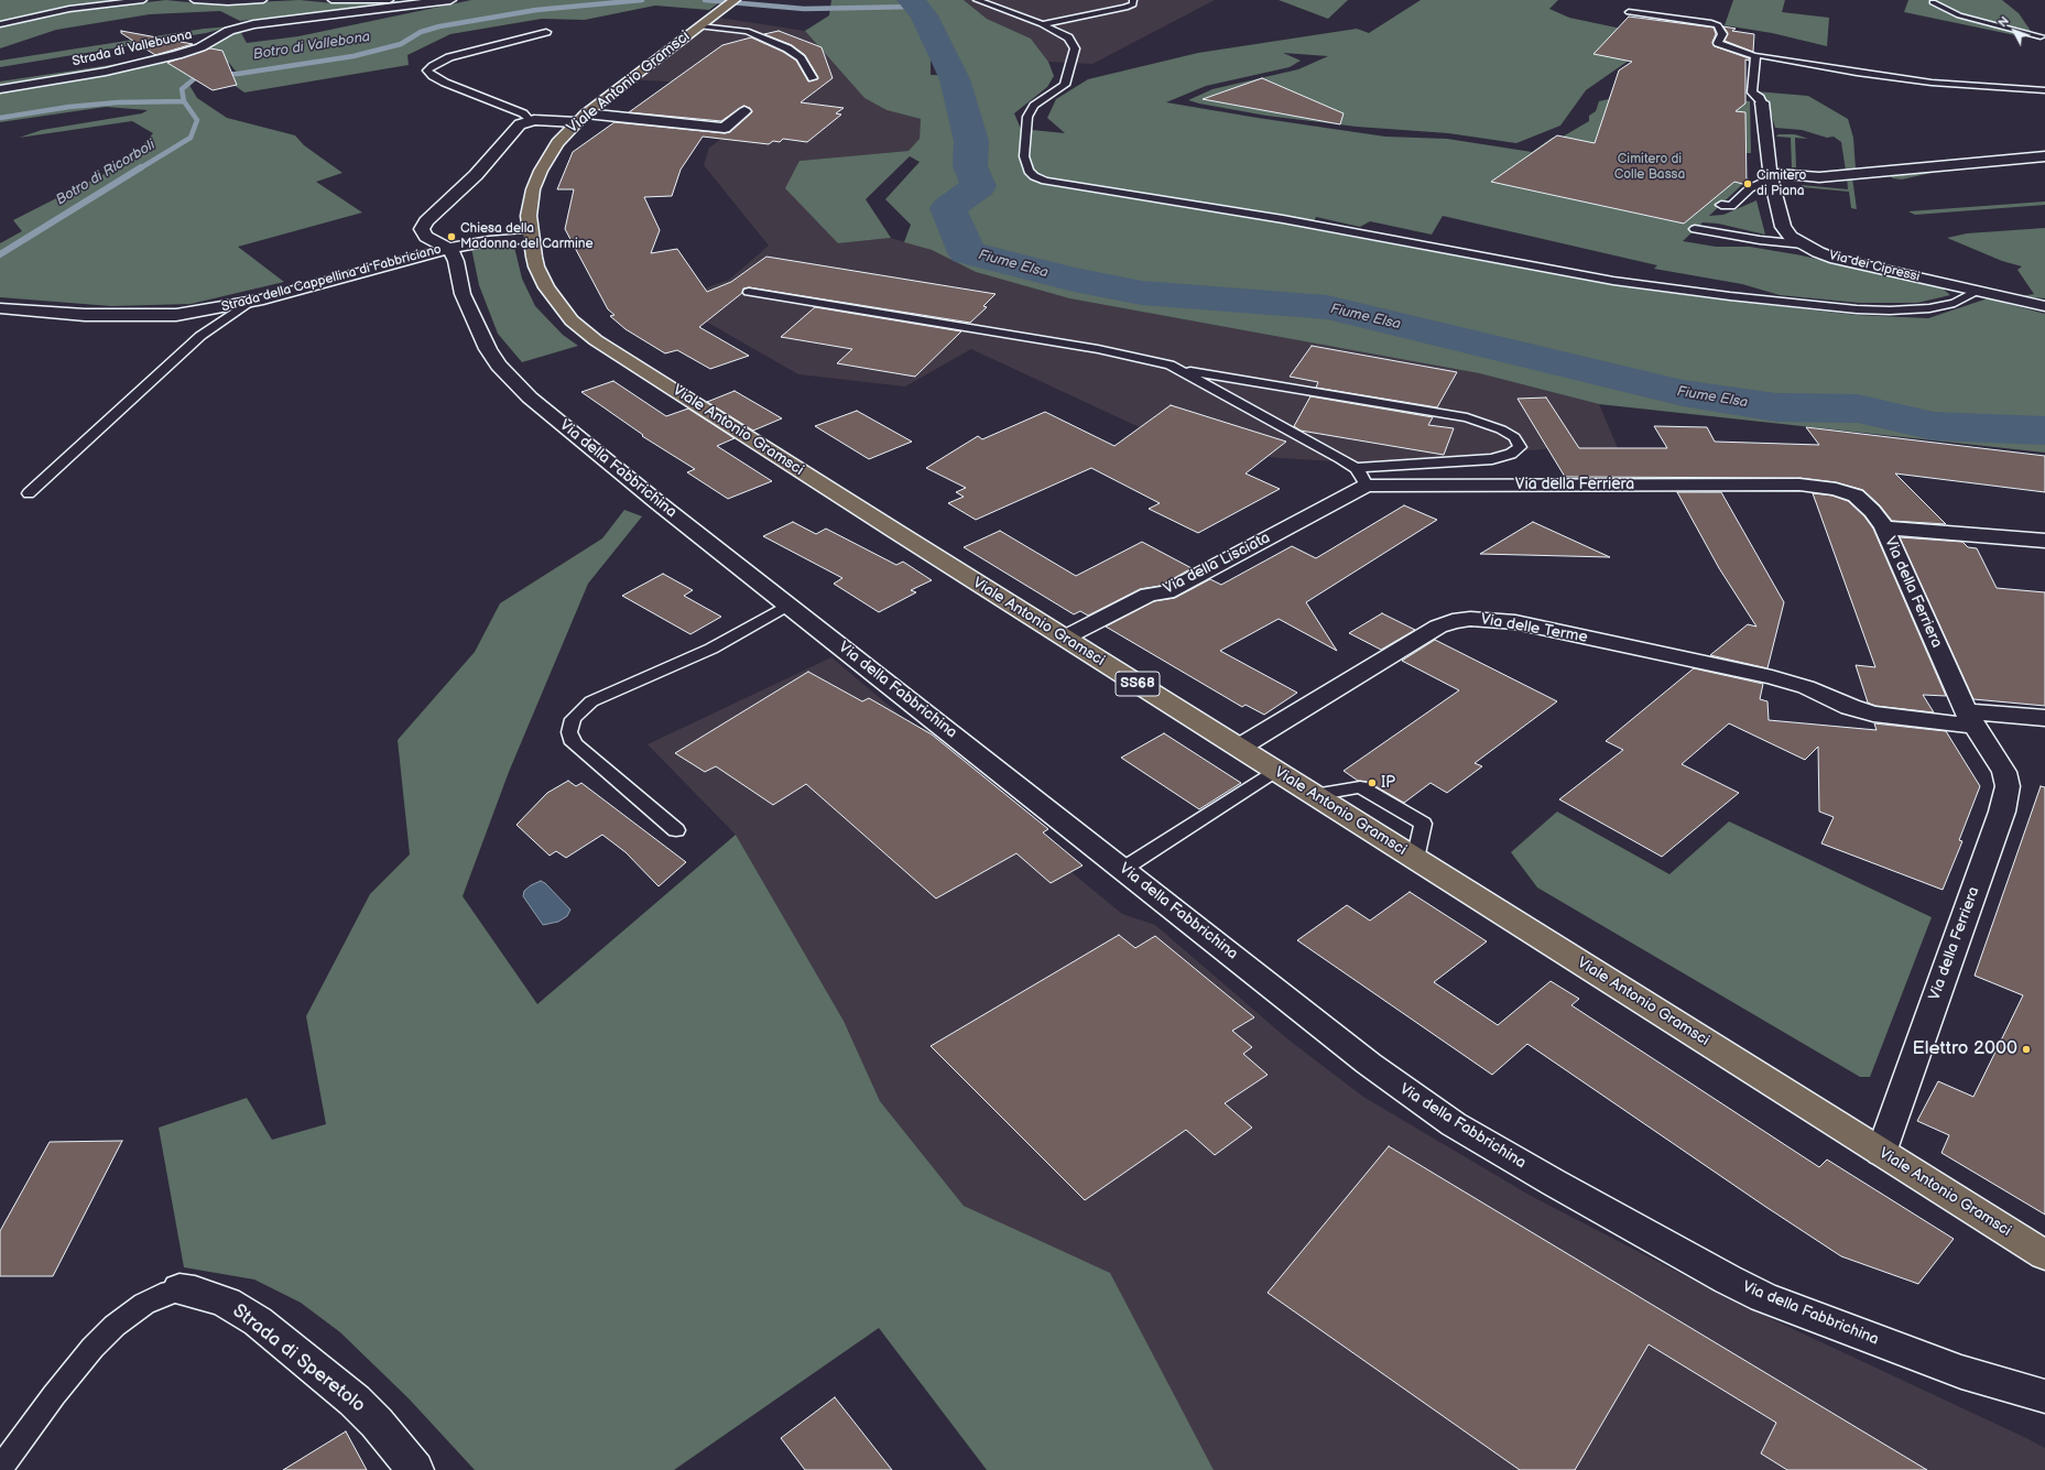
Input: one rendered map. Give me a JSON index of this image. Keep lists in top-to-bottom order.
{
  "streets": {
    "main road": ["Viale Antonio Gramsci", "SS68"],
    "street": [
      "Strada di Vallebuona",
      "Via dei Cipressi",
      "Strada della Cappellina di Fabbriciano",
      "Via della Fabbrichina",
      "Via della Ferriera",
      "Via della Lisciata",
      "Via delle Terme",
      "Strada di Speretolo"
    ]
  },
  "crossings": [
    ["Viale Antonio Gramsci", "Strada della Cappellina di Fabbriciano"],
    ["Viale Antonio Gramsci", "Via della Ferriera"],
    ["Viale Antonio Gramsci", "Via della Lisciata"],
    ["Viale Antonio Gramsci", "Via delle Terme"],
    ["Strada della Cappellina di Fabbriciano", "Via della Fabbrichina"],
    ["Via della Ferriera", "Via della Lisciata"],
    ["Via della Ferriera", "Via delle Terme"]
  ],
  "water": ["Botro di Vallebona", "Botro di Ricorboli", "Fiume Elsa"],
  "parks": ["Cimitero di Colle Bassa"],
  "places": [
    "Cimitero di Piana",
    "Chiesa della Madonna del Carmine",
    "IP",
    "Elettro 2000"
  ],
  "north": "top left"
}
